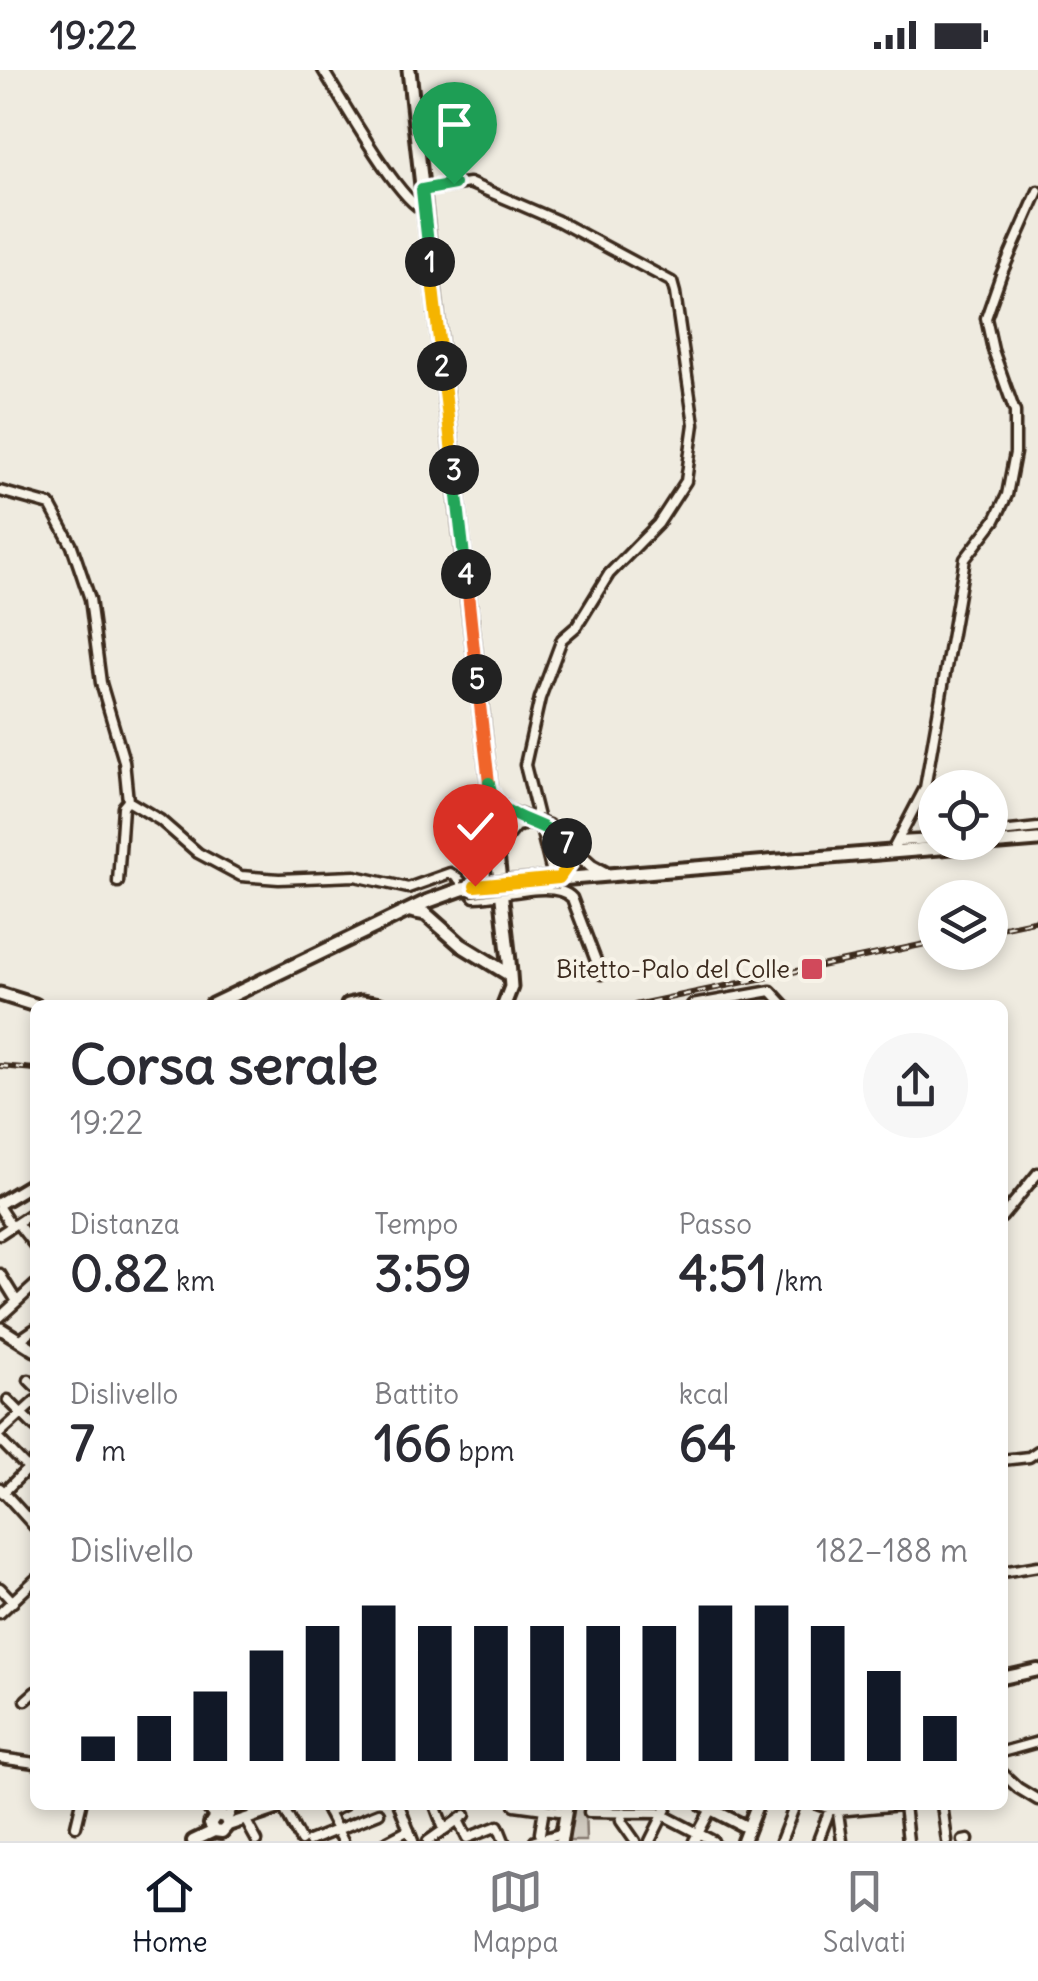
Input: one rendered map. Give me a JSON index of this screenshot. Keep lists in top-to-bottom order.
{
  "places": {
    "transit": ["Bitetto-Palo del Colle"]
  },
  "page": {
    "status": "19:22",
    "pins": [
      "1",
      "2",
      "3",
      "4",
      "5",
      "7"
    ],
    "heading": ["Corsa serale", "19:22"],
    "stats": [
      ["Distanza", "0.82 km"],
      ["Tempo", "3:59"],
      ["Passo", "4:51 /km"],
      ["Dislivello", "7 m"],
      ["Battito", "166 bpm"],
      ["kcal", "64"]
    ],
    "chart": ["Dislivello", "182–188 m"],
    "tabs": ["Home", "Mappa", "Salvati"]
  }
}
